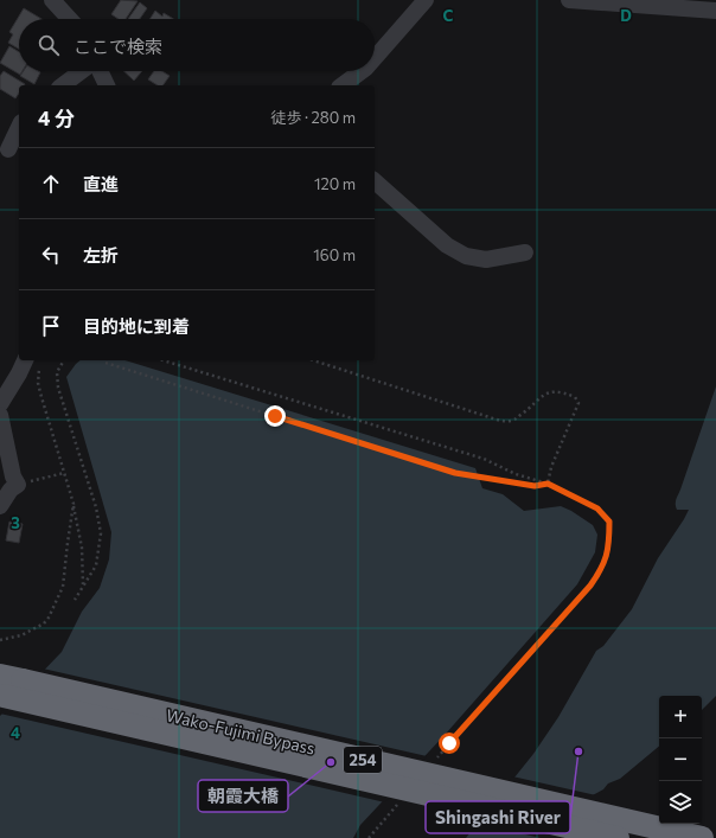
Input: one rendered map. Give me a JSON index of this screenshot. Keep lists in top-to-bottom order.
{
  "streets": {
    "highway": ["Wako-Fujimi Bypass", "254"]
  },
  "places": ["Shingashi River", "朝霞大橋"],
  "page": {
    "search": "ここで検索",
    "heading": ["4 分", "徒歩 · 280 m"],
    "list": [
      ["直進", "120 m"],
      ["左折", "160 m"],
      "目的地に到着"
    ],
    "map_buttons": ["+", "−"]
  },
  "grid": {
    "columns": ["C", "D"],
    "rows": ["3", "4"]
  }
}
